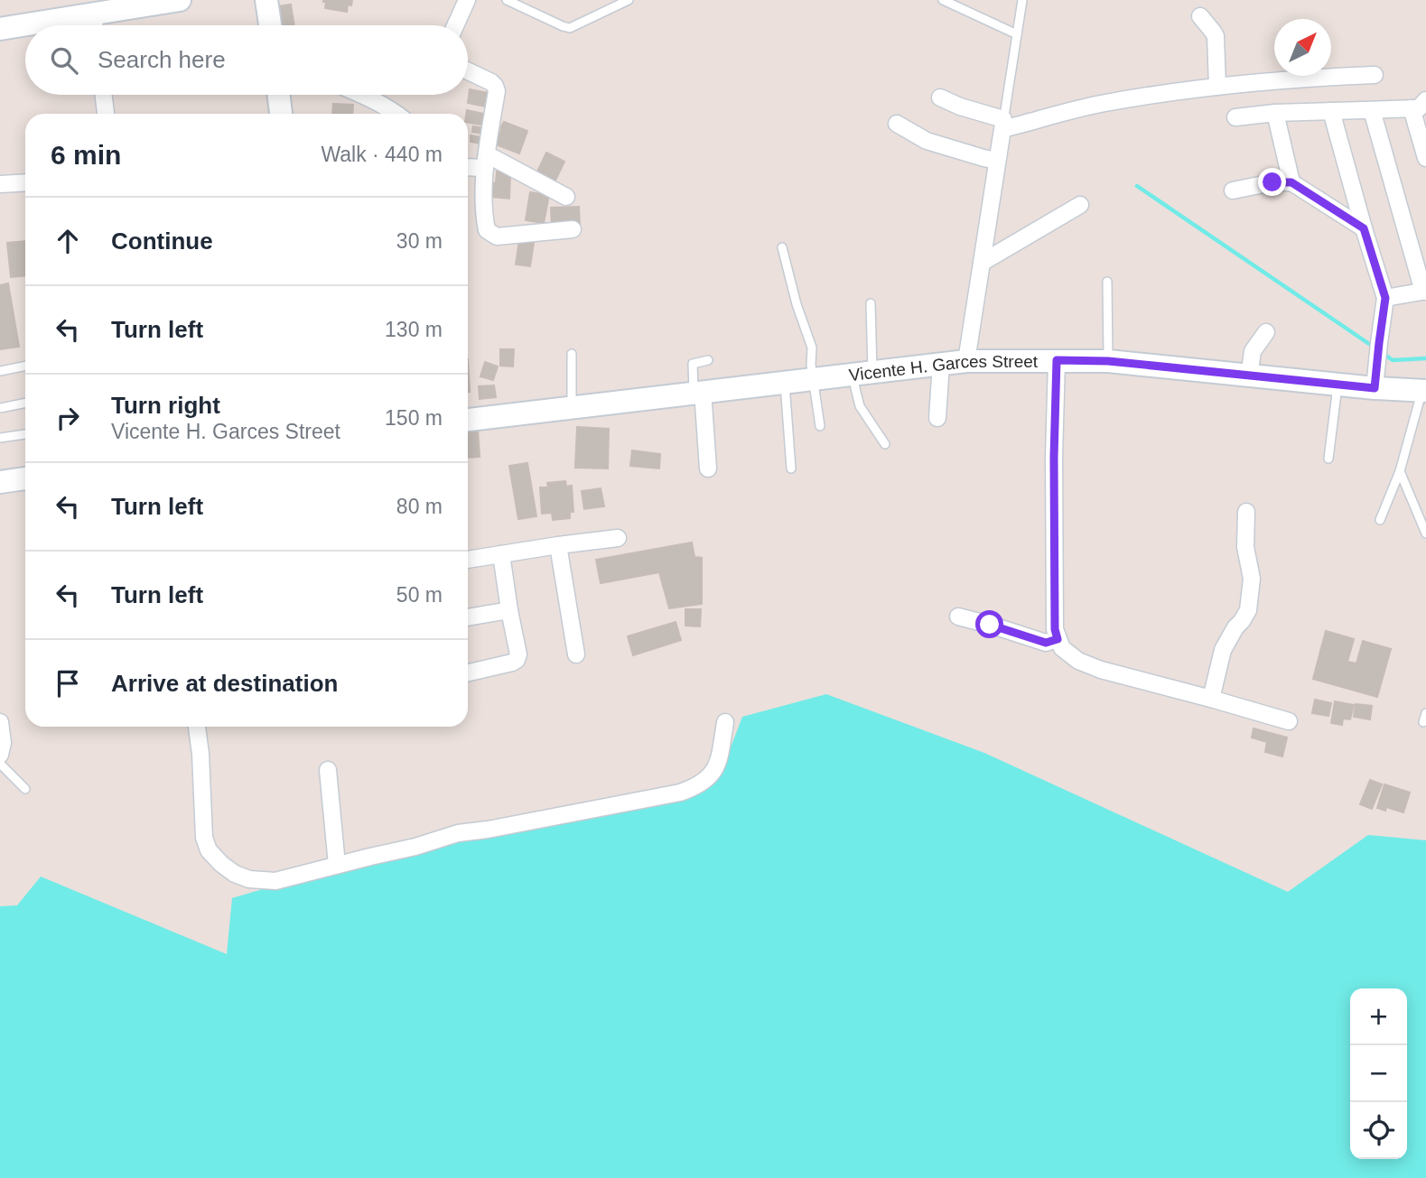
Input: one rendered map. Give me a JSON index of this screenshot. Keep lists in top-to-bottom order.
{
  "streets": {
    "street": ["Vicente H. Garces Street"]
  },
  "north": "top right",
  "page": {
    "search": "Search here",
    "heading": ["6 min", "Walk · 440 m"],
    "list": [
      ["Continue", "30 m"],
      ["Turn left", "130 m"],
      ["Turn right", "Vicente H. Garces Street", "150 m"],
      ["Turn left", "80 m"],
      ["Turn left", "50 m"],
      "Arrive at destination"
    ],
    "map_buttons": ["+", "−"]
  }
}
